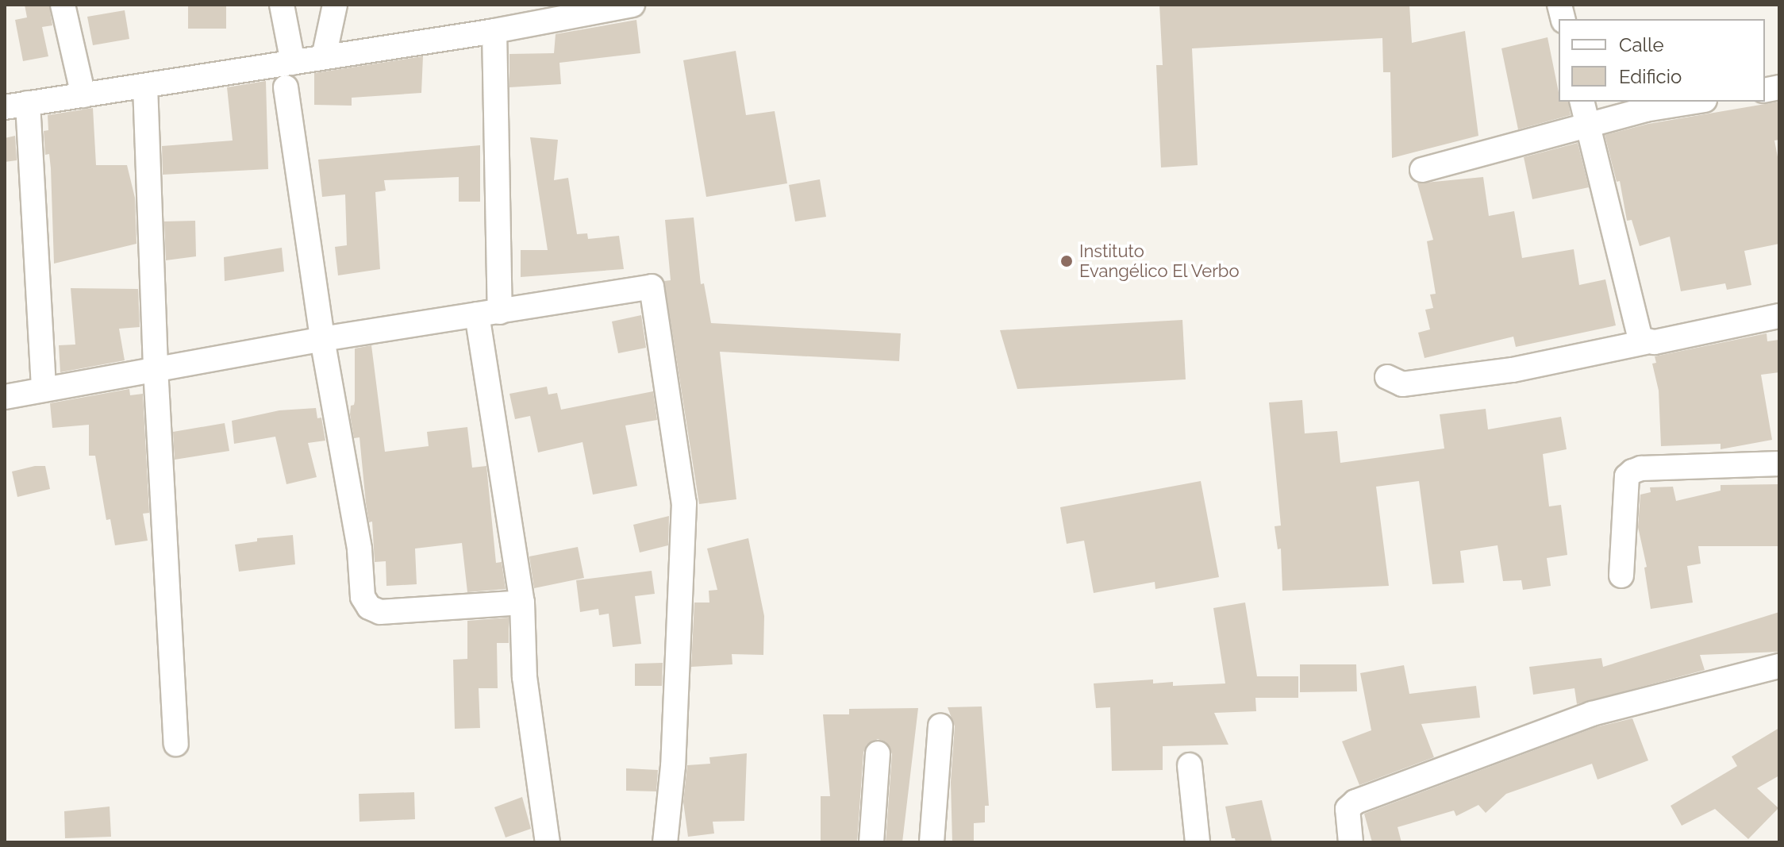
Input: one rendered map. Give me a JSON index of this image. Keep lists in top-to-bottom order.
{
  "places": ["Instituto Evangélico El Verbo"],
  "legend": ["Calle", "Edificio"]
}
